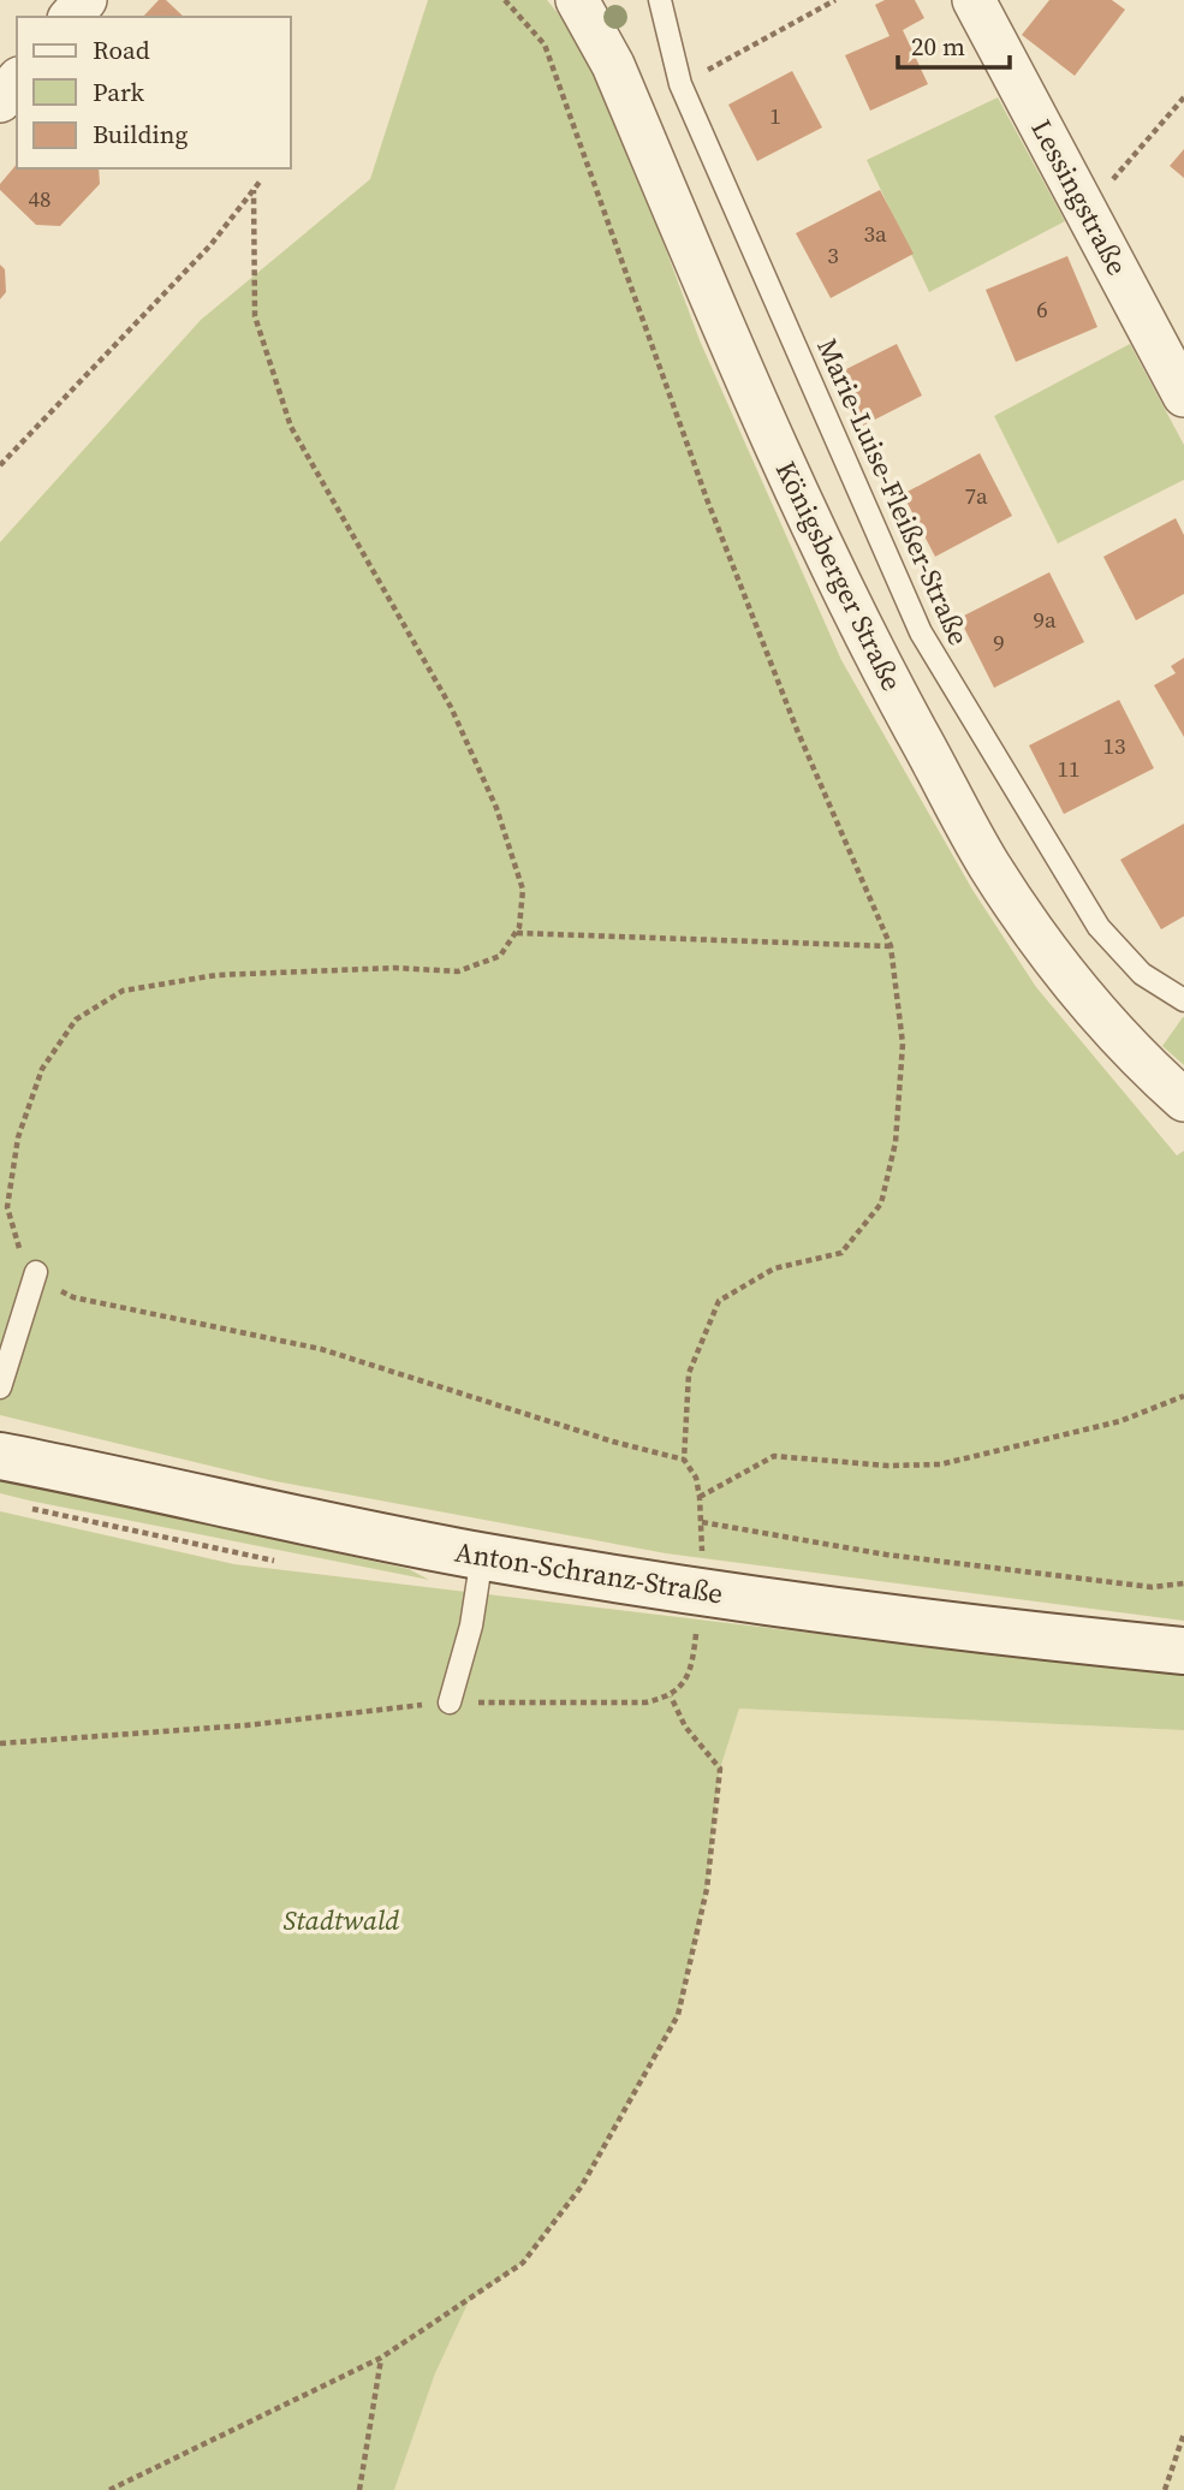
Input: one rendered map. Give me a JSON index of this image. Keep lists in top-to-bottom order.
{
  "streets": {
    "main road": ["Anton-Schranz-Straße"],
    "street": ["Lessingstraße", "Königsberger Straße"],
    "lane": ["Marie-Luise-Fleißer-Straße"]
  },
  "parks": ["Stadtwald"],
  "house_numbers": [
    "1",
    "48",
    "3a",
    "3",
    "6",
    "7a",
    "9a",
    "9",
    "13",
    "11"
  ],
  "legend": ["Road", "Park", "Building"],
  "scale_bar": "20 m"
}
